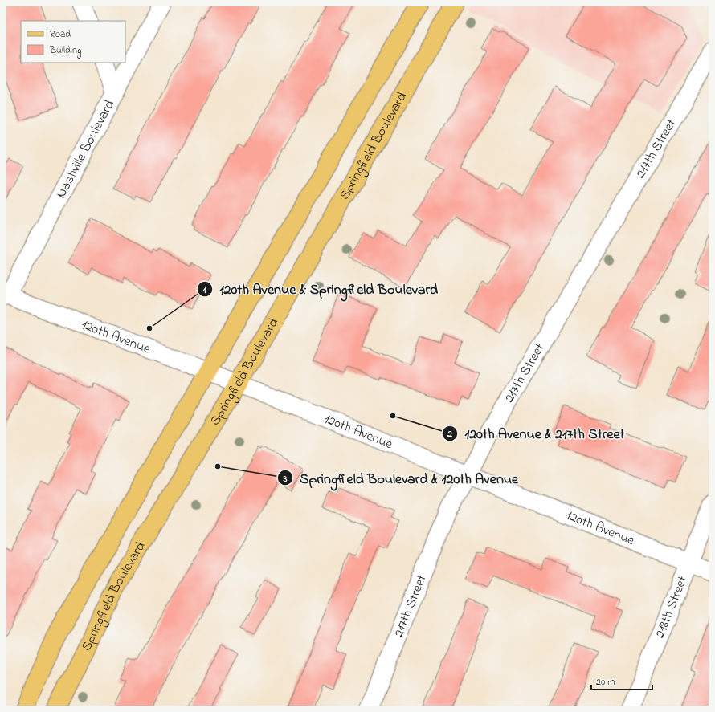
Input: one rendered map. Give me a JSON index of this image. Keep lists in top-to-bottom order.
{
  "streets": {
    "main road": ["Springfield Boulevard"],
    "street": [
      "Nashville Boulevard",
      "217th Street",
      "120th Avenue",
      "218th Street"
    ]
  },
  "crossings": [
    ["Springfield Boulevard", "120th Avenue"],
    ["Nashville Boulevard", "120th Avenue"],
    ["217th Street", "120th Avenue"],
    ["120th Avenue", "218th Street"]
  ],
  "places": ["120th Avenue & Springfield Boulevard", "120th Avenue & 217th Street", "Springfield Boulevard & 120th Avenue"],
  "legend": ["Road", "Building"],
  "scale_bar": "20 m"
}
